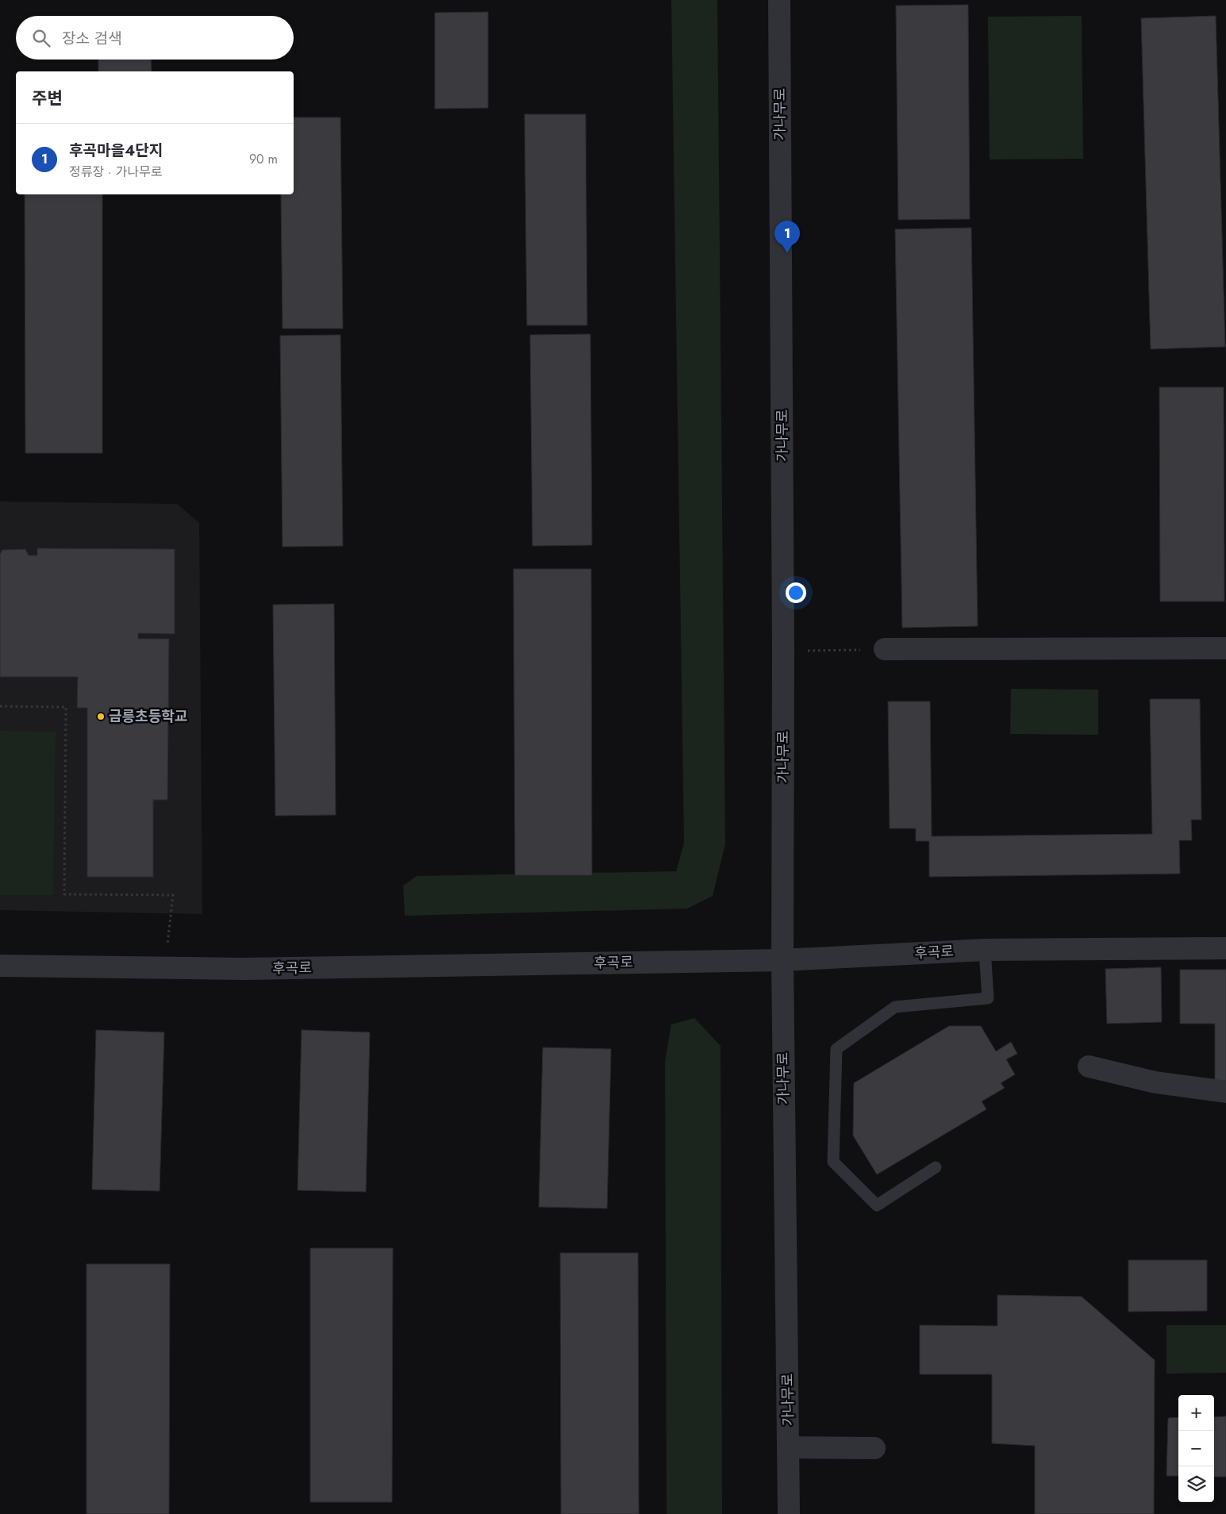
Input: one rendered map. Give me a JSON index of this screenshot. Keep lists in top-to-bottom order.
{
  "streets": {
    "street": ["가나무로", "후곡로"]
  },
  "crossings": [
    ["가나무로", "후곡로"]
  ],
  "places": ["금릉초등학교"],
  "page": {
    "search": "장소 검색",
    "heading": "주변",
    "list": [
      {
        "mark": "1",
        "name": "후곡마을4단지",
        "note": "정류장 · 가나무로",
        "value": "90 m"
      }
    ],
    "pins": "1",
    "map_buttons": ["+", "−"]
  }
}
